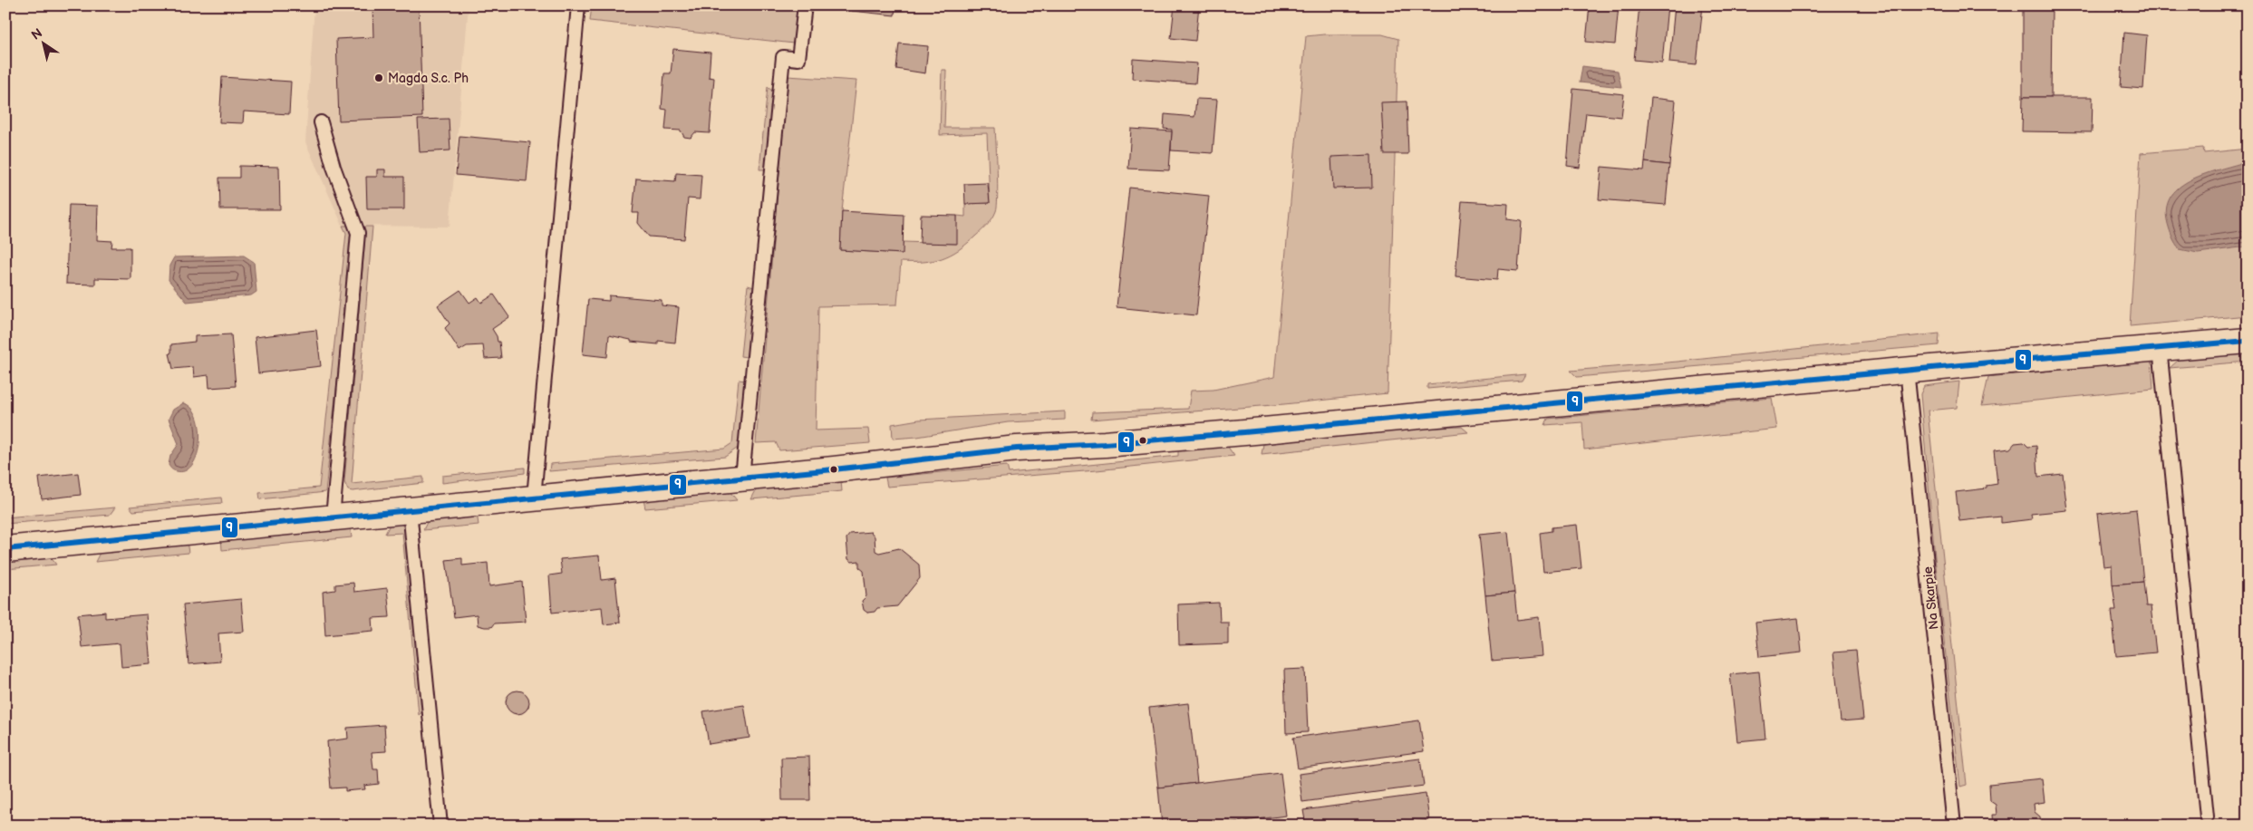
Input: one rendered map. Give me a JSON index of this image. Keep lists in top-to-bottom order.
{
  "streets": {
    "lane": ["Na Skarpie"]
  },
  "places": ["Magda S.c. Ph"],
  "lines": ["transit line 9"],
  "north": "top left"
}
